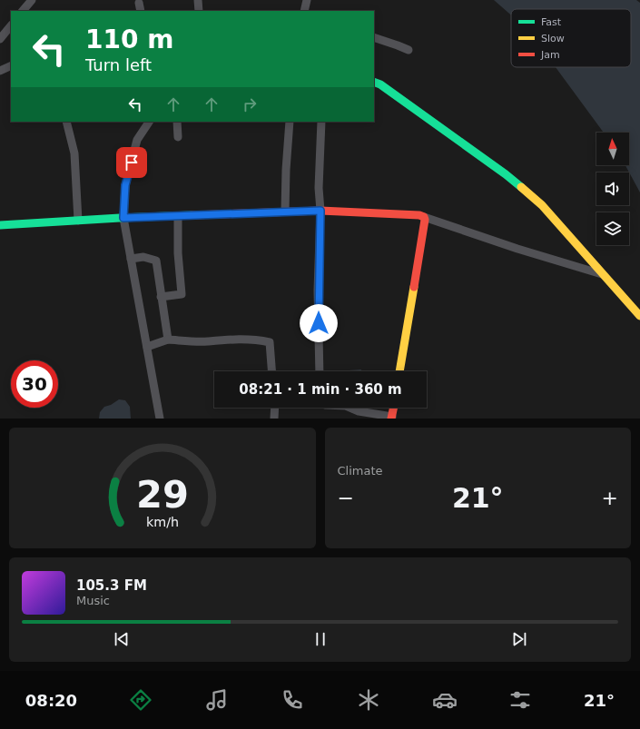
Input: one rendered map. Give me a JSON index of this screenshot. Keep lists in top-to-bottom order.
{
  "legend": ["Fast", "Slow", "Jam"],
  "north": "top",
  "page": {
    "turn": ["110 m", "Turn left"],
    "limit": "30",
    "trip": "08:21 · 1 min · 360 m",
    "tile": "Climate",
    "heat": ["−", "21°", "+"],
    "song": ["105.3 FM", "Music"],
    "tabs": ["08:20", "21°"],
    "gauge": ["29", "km/h"]
  }
}
